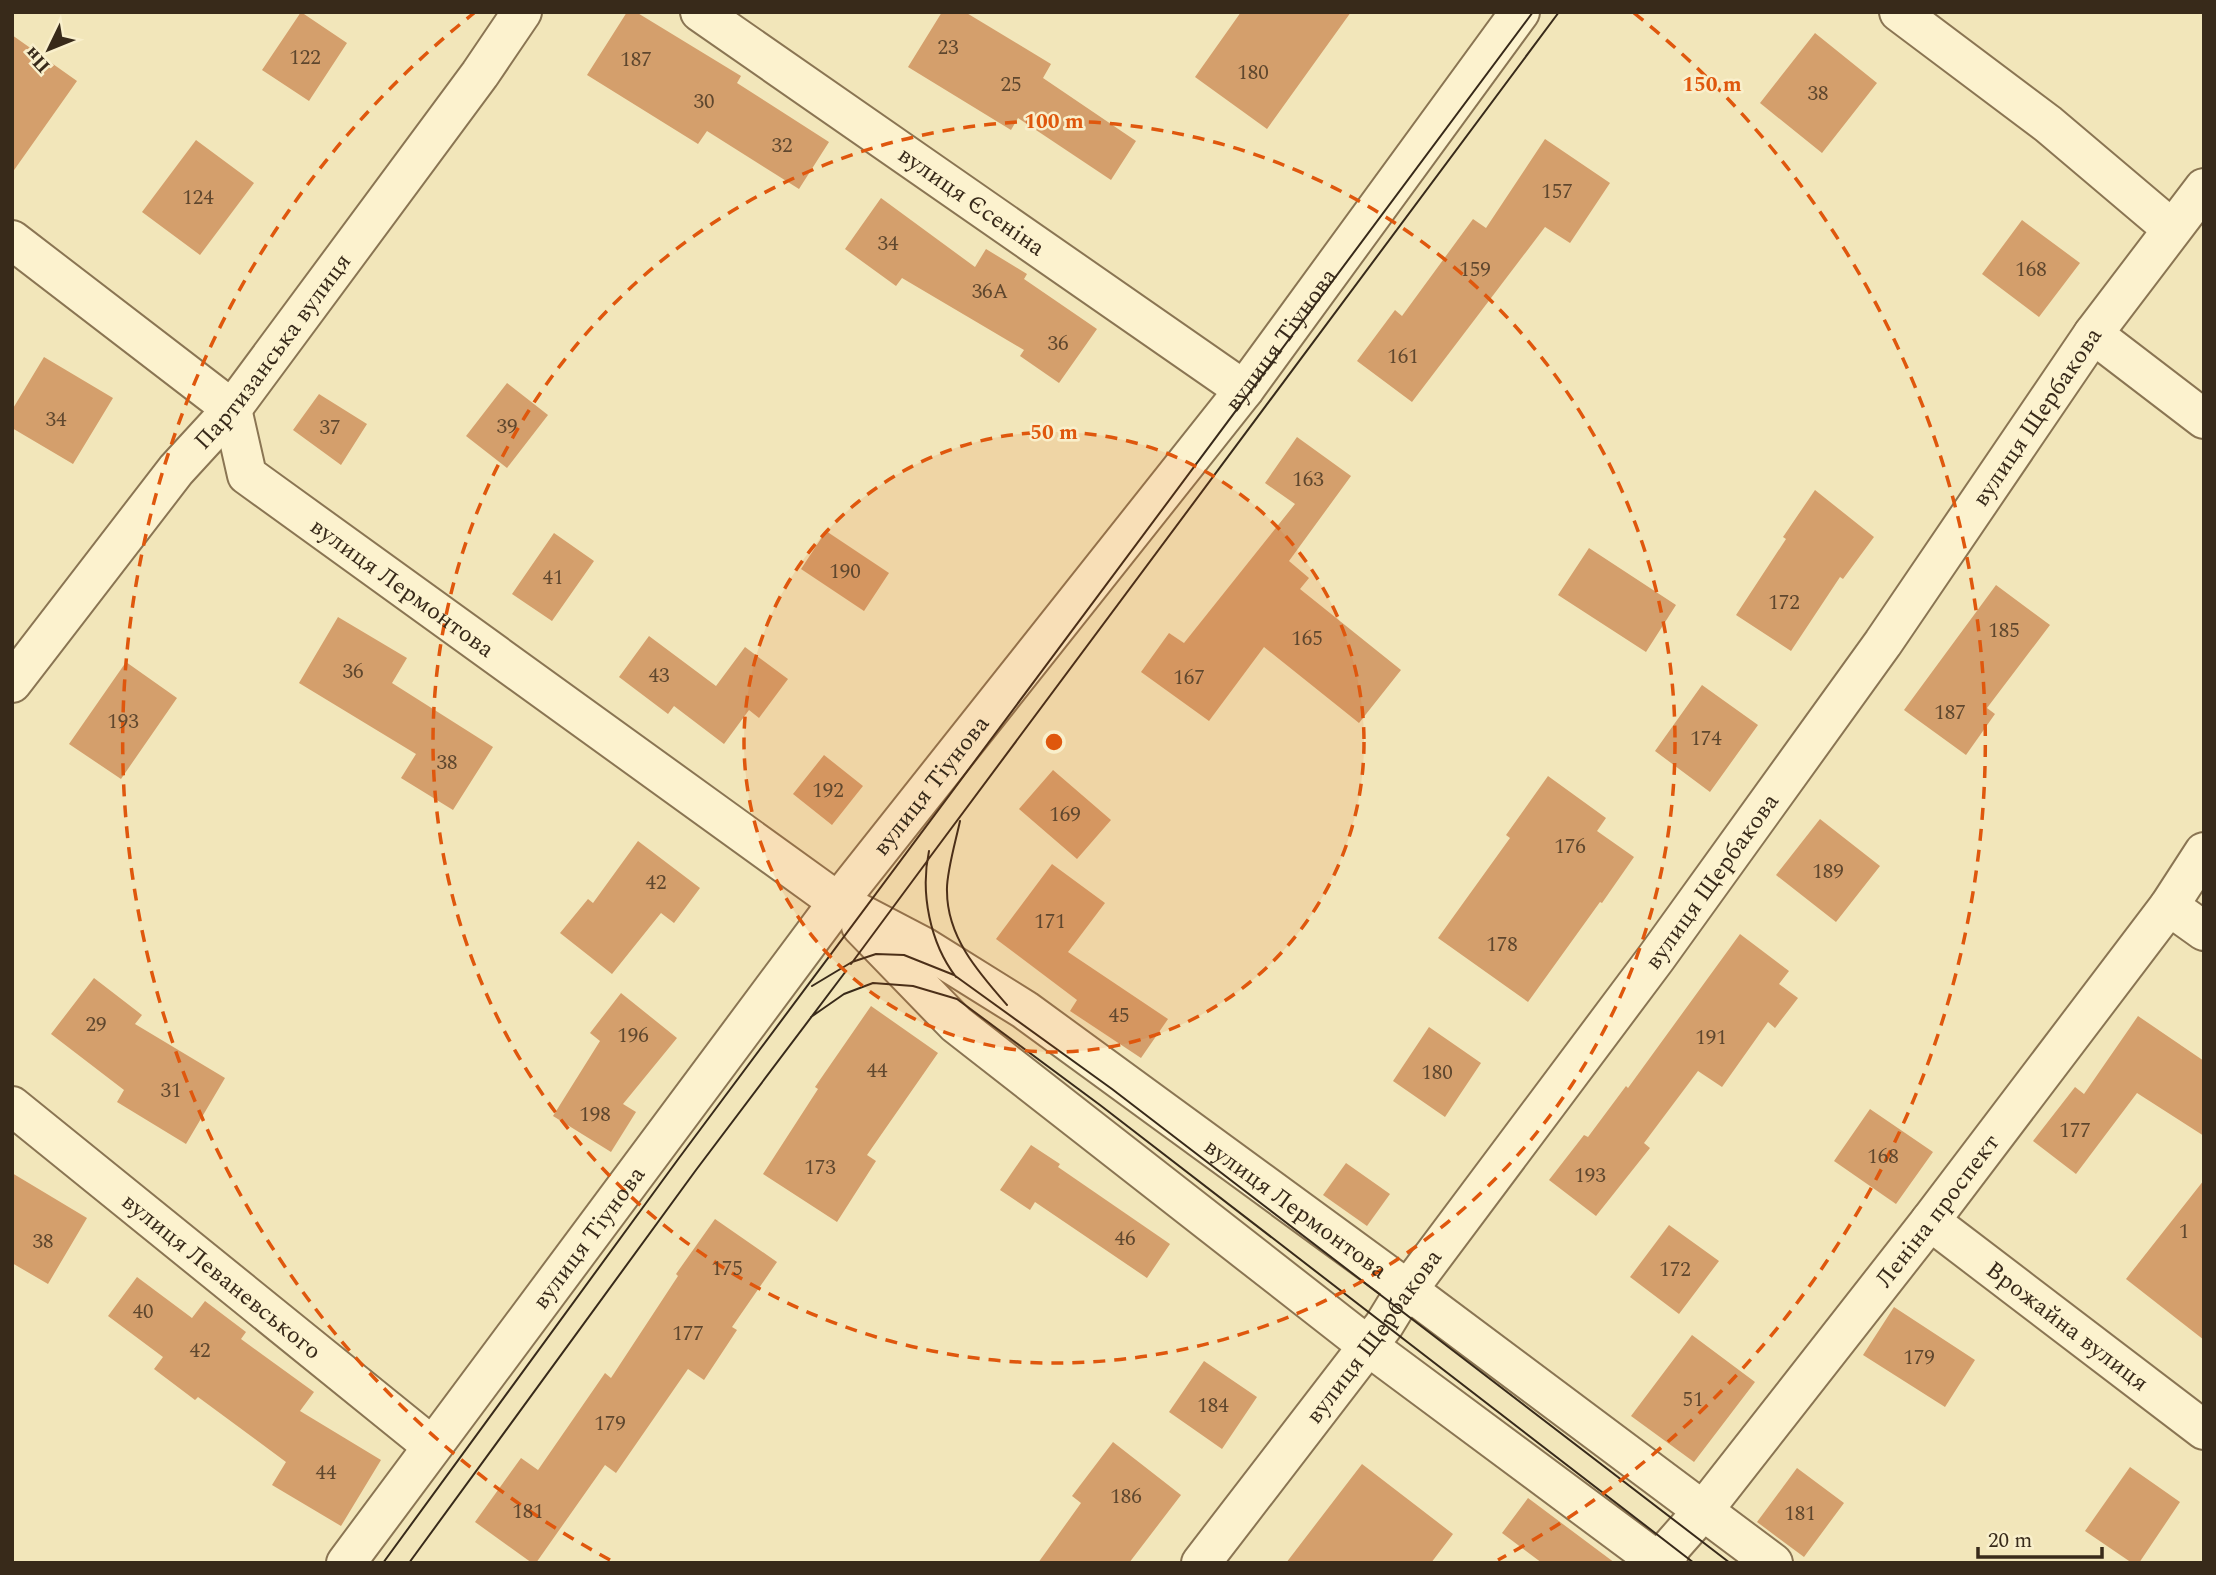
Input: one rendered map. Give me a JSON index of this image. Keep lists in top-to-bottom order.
{
  "streets": {
    "street": [
      "вулиця Єсеніна",
      "вулиця Тіунова",
      "Партизанська вулиця",
      "вулиця Щербакова",
      "вулиця Лермонтова",
      "Леніна проспект",
      "вулиця Леваневського",
      "Врожайна вулиця"
    ]
  },
  "crossings": [
    ["вулиця Єсеніна", "вулиця Тіунова"],
    ["вулиця Тіунова", "вулиця Лермонтова"],
    ["вулиця Тіунова", "вулиця Леваневського"],
    ["вулиця Щербакова", "вулиця Лермонтова"],
    ["вулиця Лермонтова", "Леніна проспект"],
    ["Леніна проспект", "Врожайна вулиця"]
  ],
  "house_numbers": [
    "23",
    "122",
    "187",
    "180",
    "25",
    "38",
    "30",
    "32",
    "157",
    "124",
    "34",
    "159",
    "168",
    "36А",
    "36",
    "161",
    "34",
    "39",
    "37",
    "163",
    "190",
    "41",
    "172",
    "185",
    "165",
    "36",
    "43",
    "167",
    "187",
    "193",
    "174",
    "38",
    "192",
    "169",
    "176",
    "189",
    "42",
    "171",
    "178",
    "45",
    "29",
    "196",
    "191",
    "44",
    "180",
    "31",
    "198",
    "177",
    "168",
    "173",
    "193",
    "1",
    "46",
    "38",
    "175",
    "172",
    "40",
    "177",
    "42",
    "179",
    "51",
    "184",
    "179",
    "44",
    "186",
    "181",
    "181"
  ],
  "scale_bar": "20 m",
  "north": "bottom left",
  "rings": ["150 m", "100 m", "50 m"]
}
